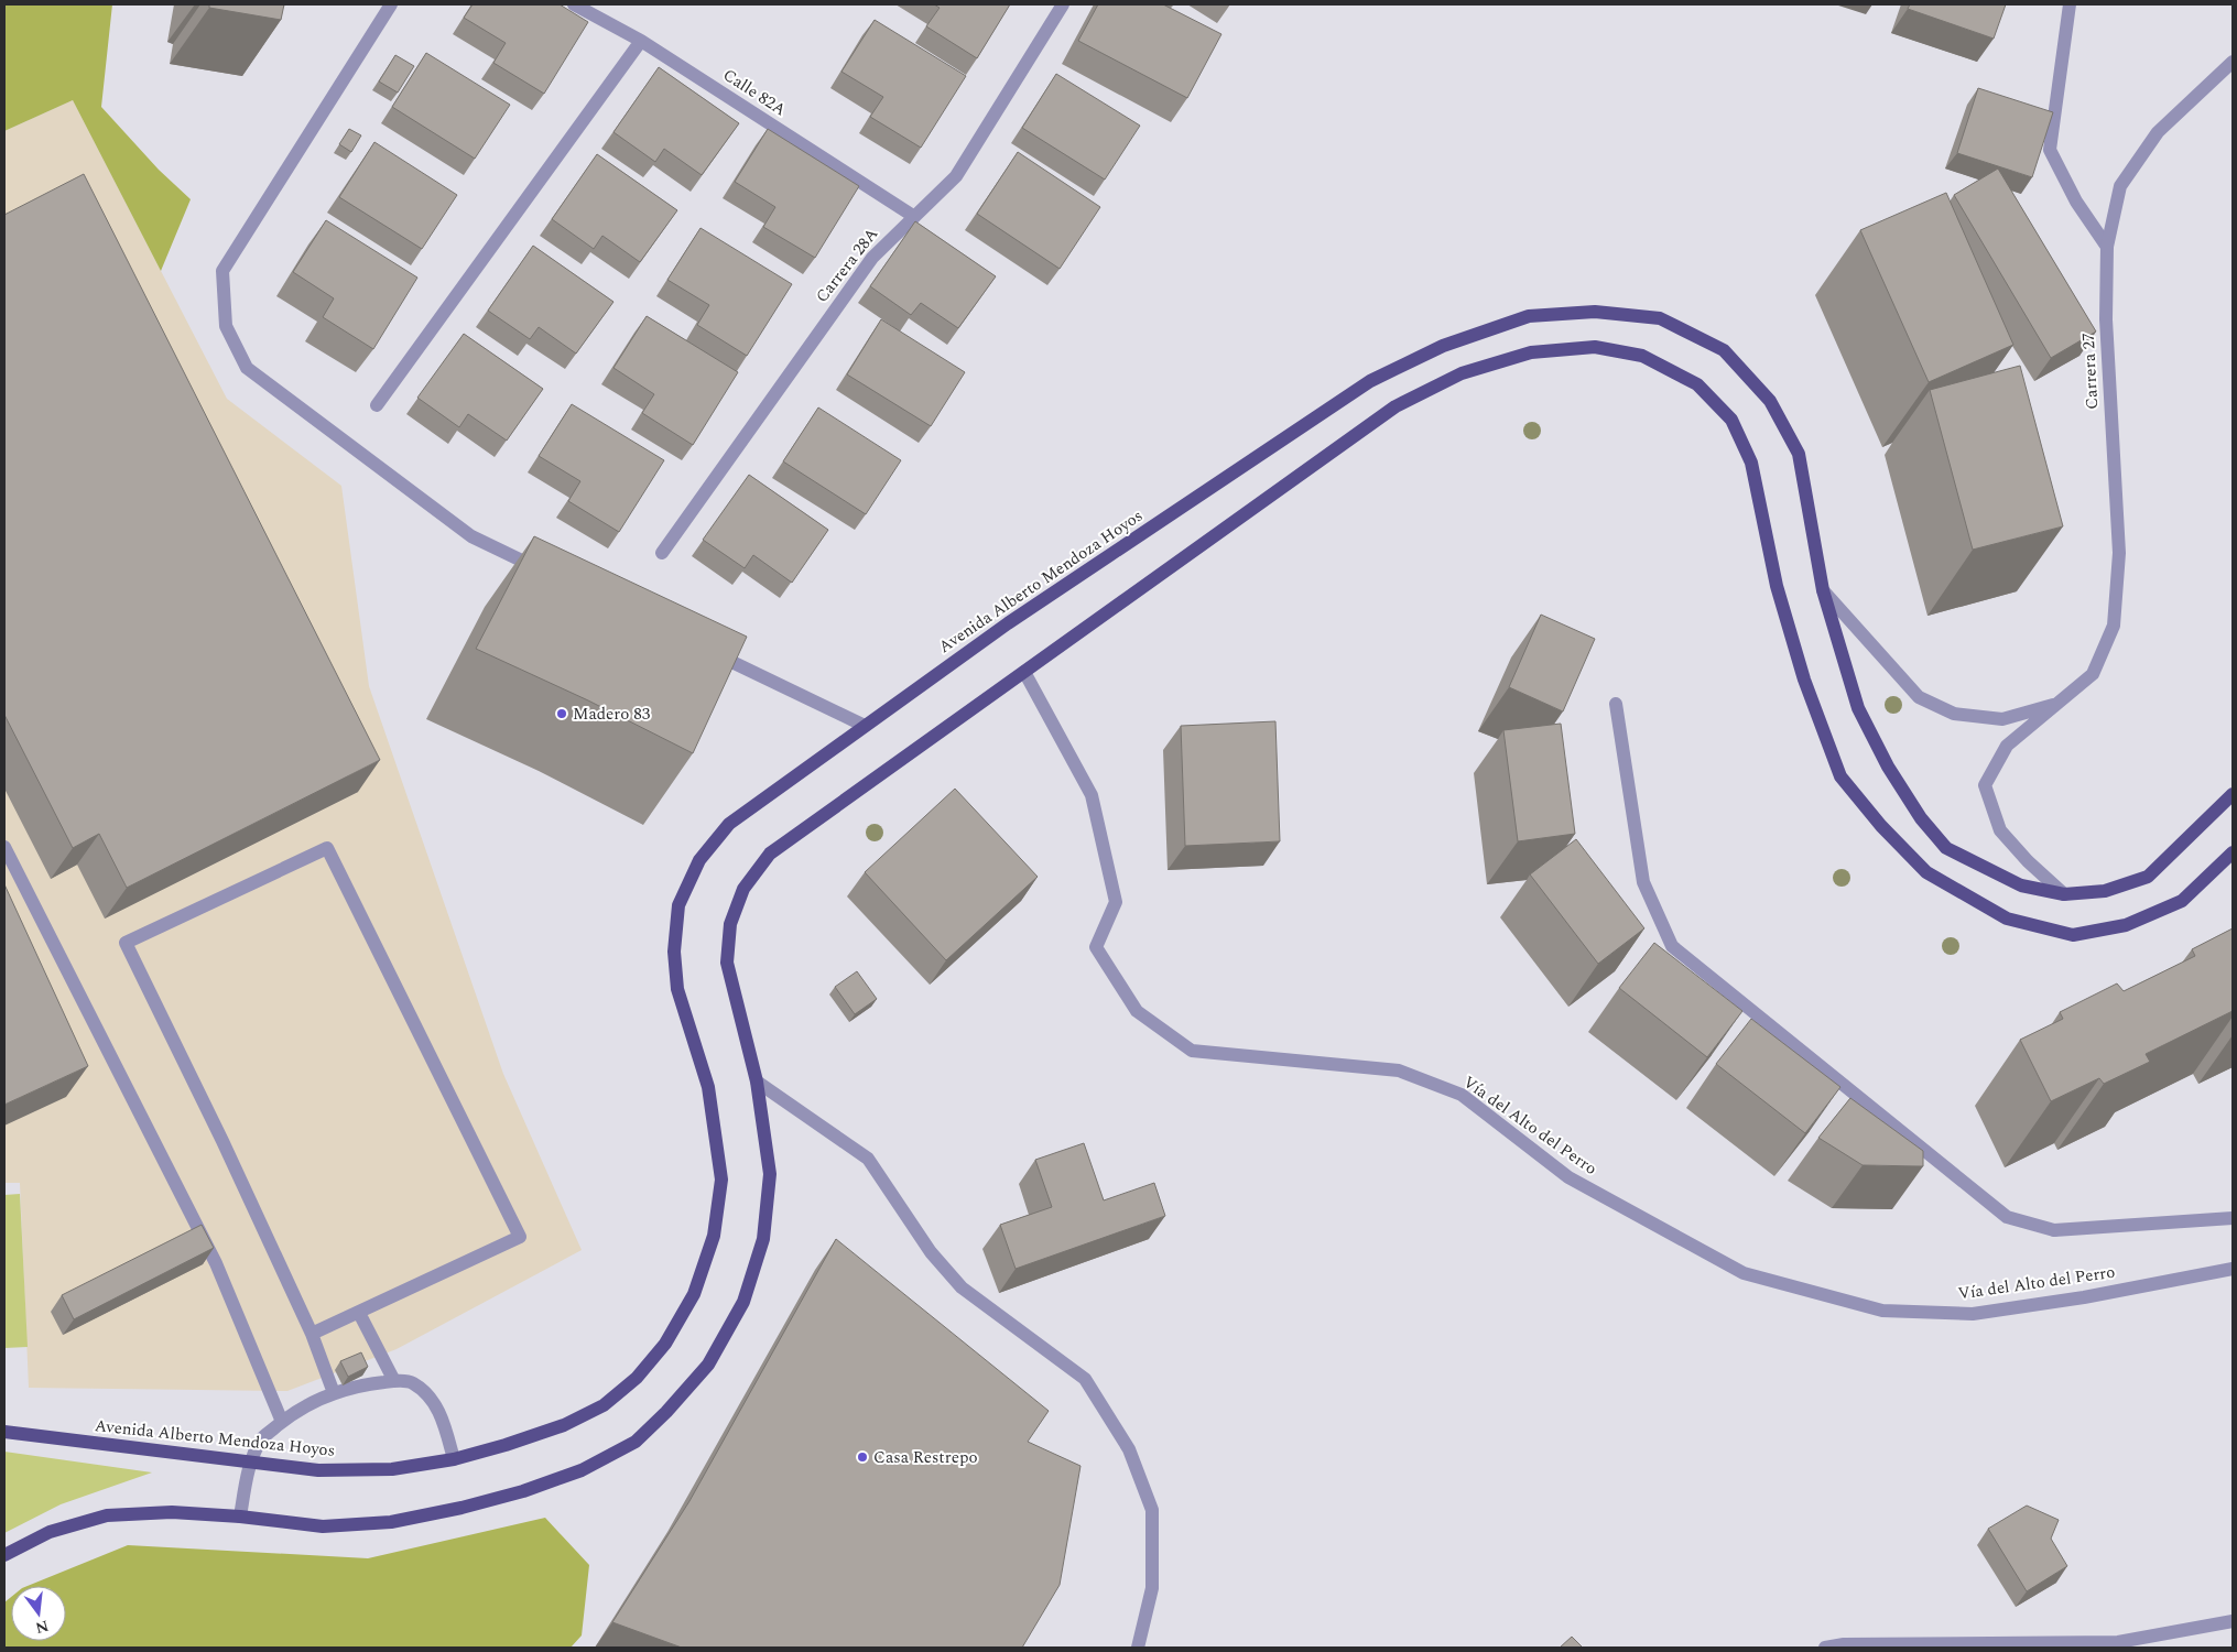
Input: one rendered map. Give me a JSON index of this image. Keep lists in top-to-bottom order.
{
  "streets": {
    "main road": ["Avenida Alberto Mendoza Hoyos"],
    "street": [
      "Calle 82A",
      "Carrera 28A",
      "Carrera 27",
      "Vía del Alto del Perro"
    ]
  },
  "crossings": [
    ["Calle 82A", "Carrera 28A"],
    ["Carrera 27", "Avenida Alberto Mendoza Hoyos"]
  ],
  "places": ["Madero 83", "Casa Restrepo"],
  "north": "bottom"
}
